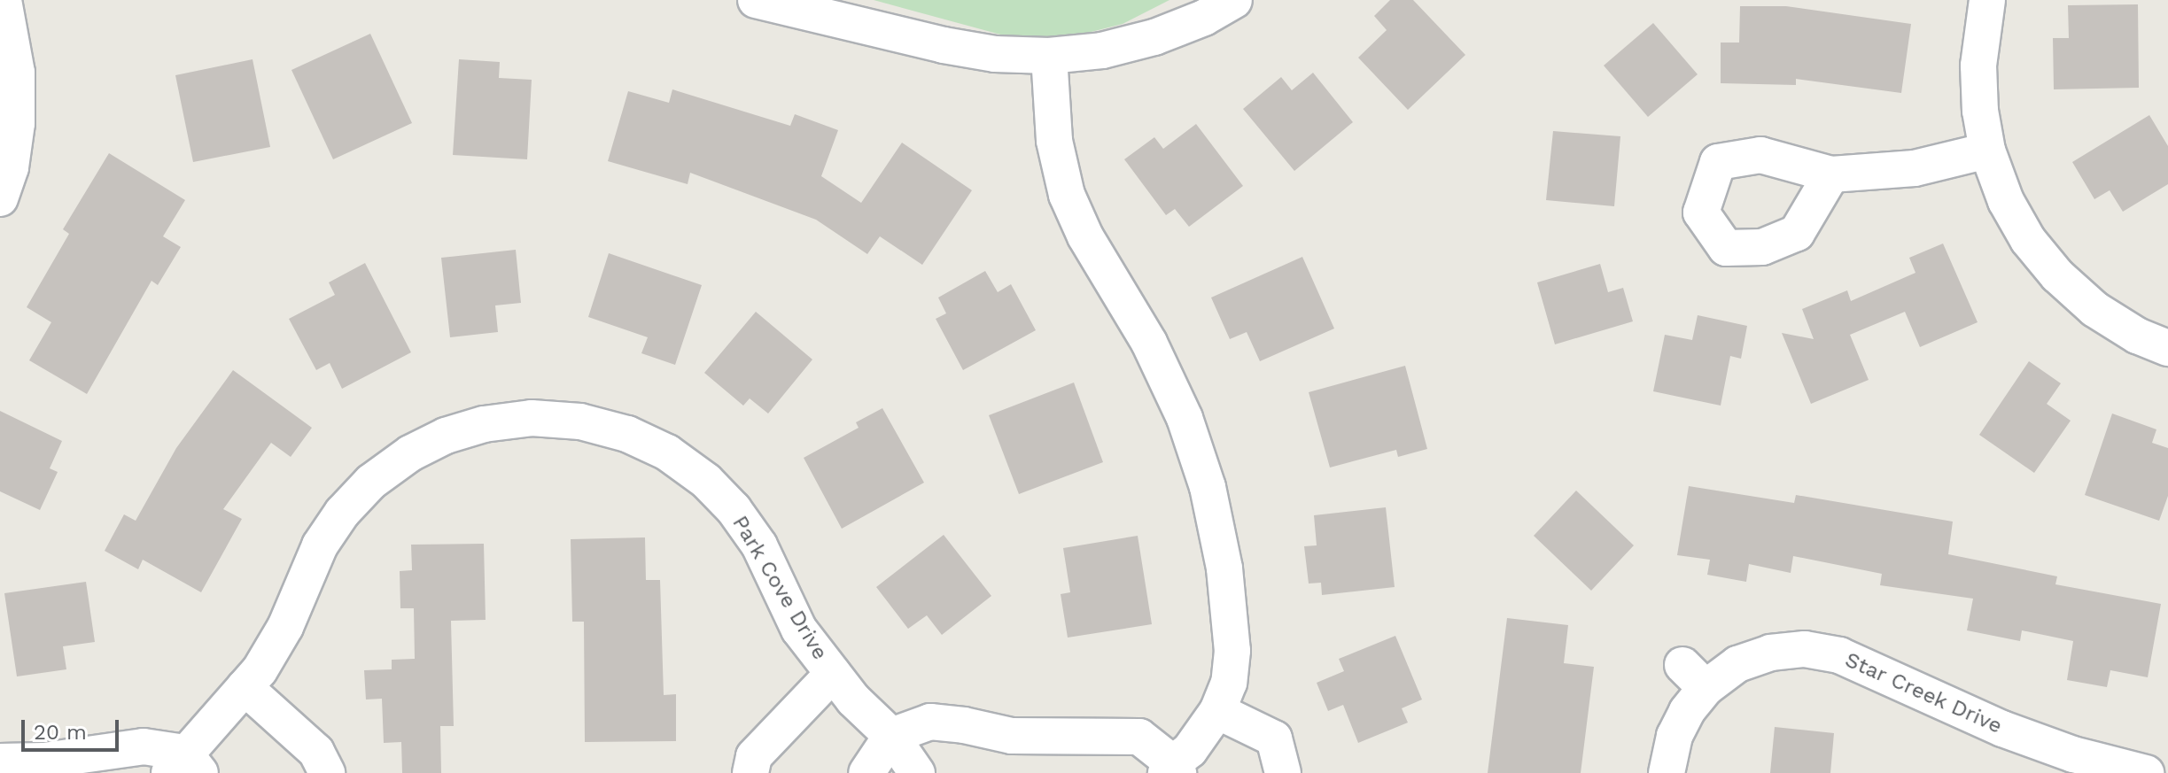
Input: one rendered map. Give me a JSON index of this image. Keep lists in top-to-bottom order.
{
  "streets": {
    "street": ["Park Cove Drive", "Star Creek Drive"]
  },
  "scale_bar": "20 m"
}
